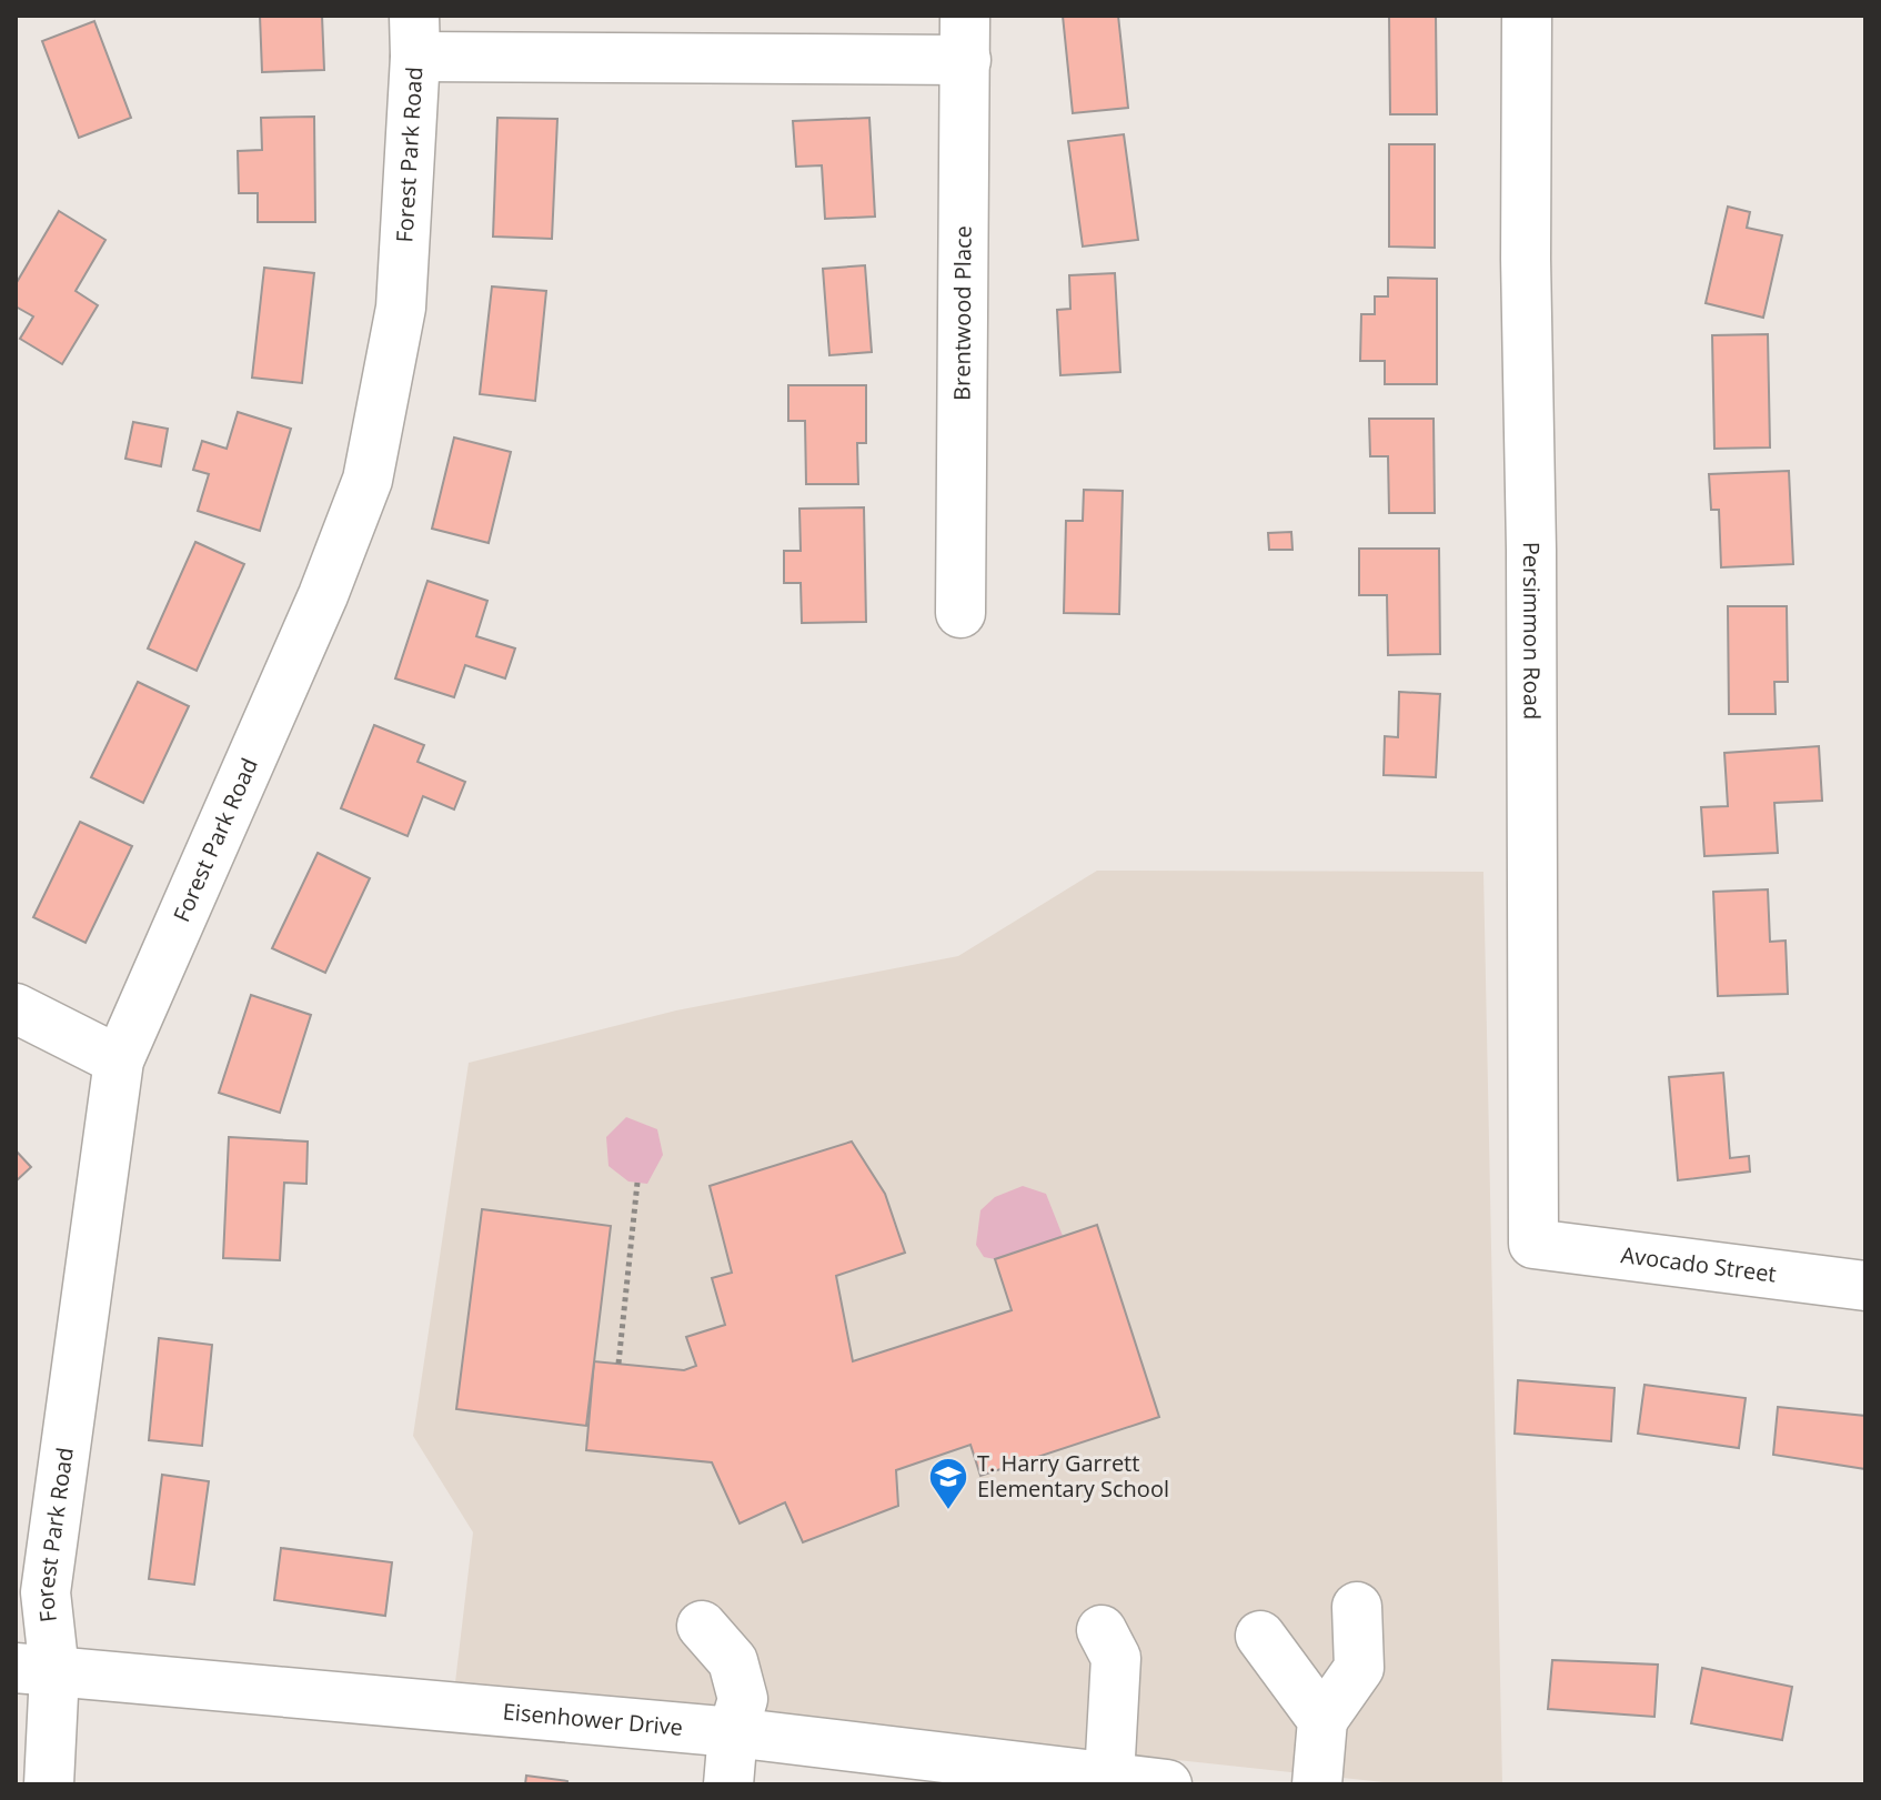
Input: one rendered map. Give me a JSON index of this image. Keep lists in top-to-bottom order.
{
  "streets": {
    "street": [
      "Forest Park Road",
      "Brentwood Place",
      "Persimmon Road",
      "Avocado Street",
      "Eisenhower Drive"
    ]
  },
  "crossings": [
    ["Forest Park Road", "Eisenhower Drive"],
    ["Persimmon Road", "Avocado Street"]
  ],
  "places": {
    "school or university": ["T. Harry Garrett Elementary School"]
  }
}
